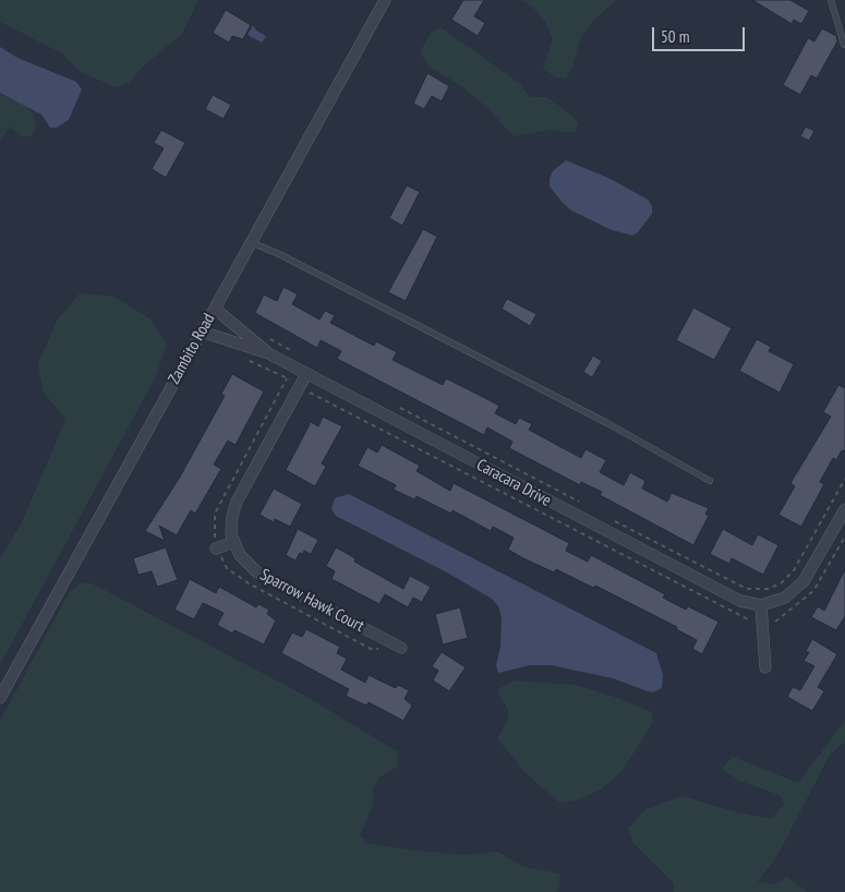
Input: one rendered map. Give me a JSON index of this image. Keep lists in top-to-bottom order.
{
  "streets": {
    "street": ["Zambito Road", "Caracara Drive", "Sparrow Hawk Court"]
  },
  "crossings": [
    ["Zambito Road", "Caracara Drive"],
    ["Caracara Drive", "Sparrow Hawk Court"]
  ],
  "scale_bar": "50 m"
}
